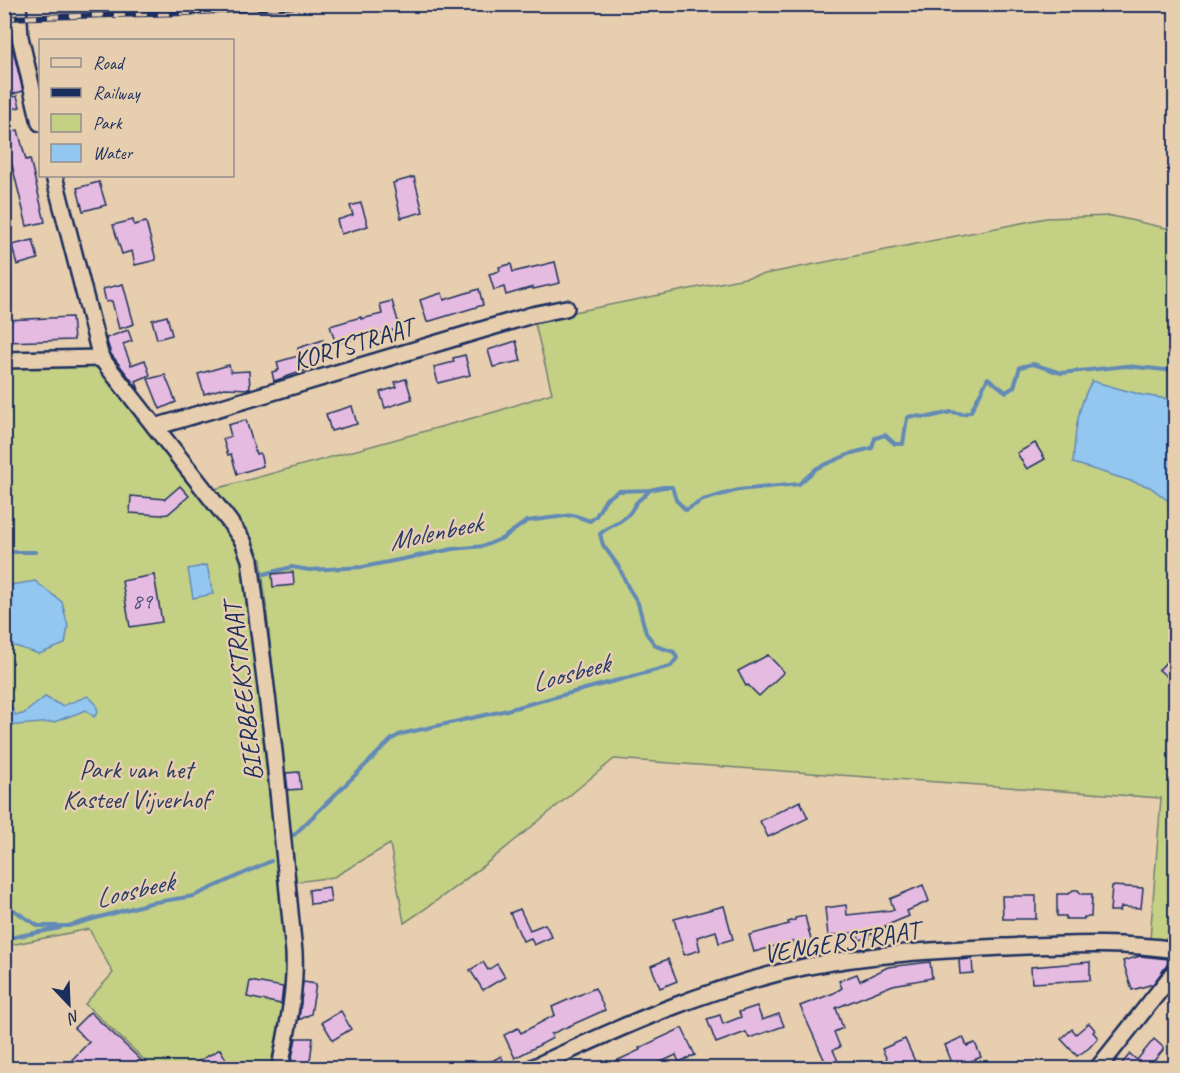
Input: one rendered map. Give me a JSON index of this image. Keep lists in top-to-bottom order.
{
  "streets": {
    "street": ["KORTSTRAAT", "BIERBEEKSTRAAT", "VENGERSTRAAT"]
  },
  "crossings": [
    ["KORTSTRAAT", "BIERBEEKSTRAAT"]
  ],
  "water": ["Molenbeek", "Loosbeek"],
  "parks": ["Park van het Kasteel Vijverhof"],
  "house_numbers": ["89"],
  "legend": [
    "Road",
    "Railway",
    "Park",
    "Water"
  ],
  "north": "bottom right"
}
